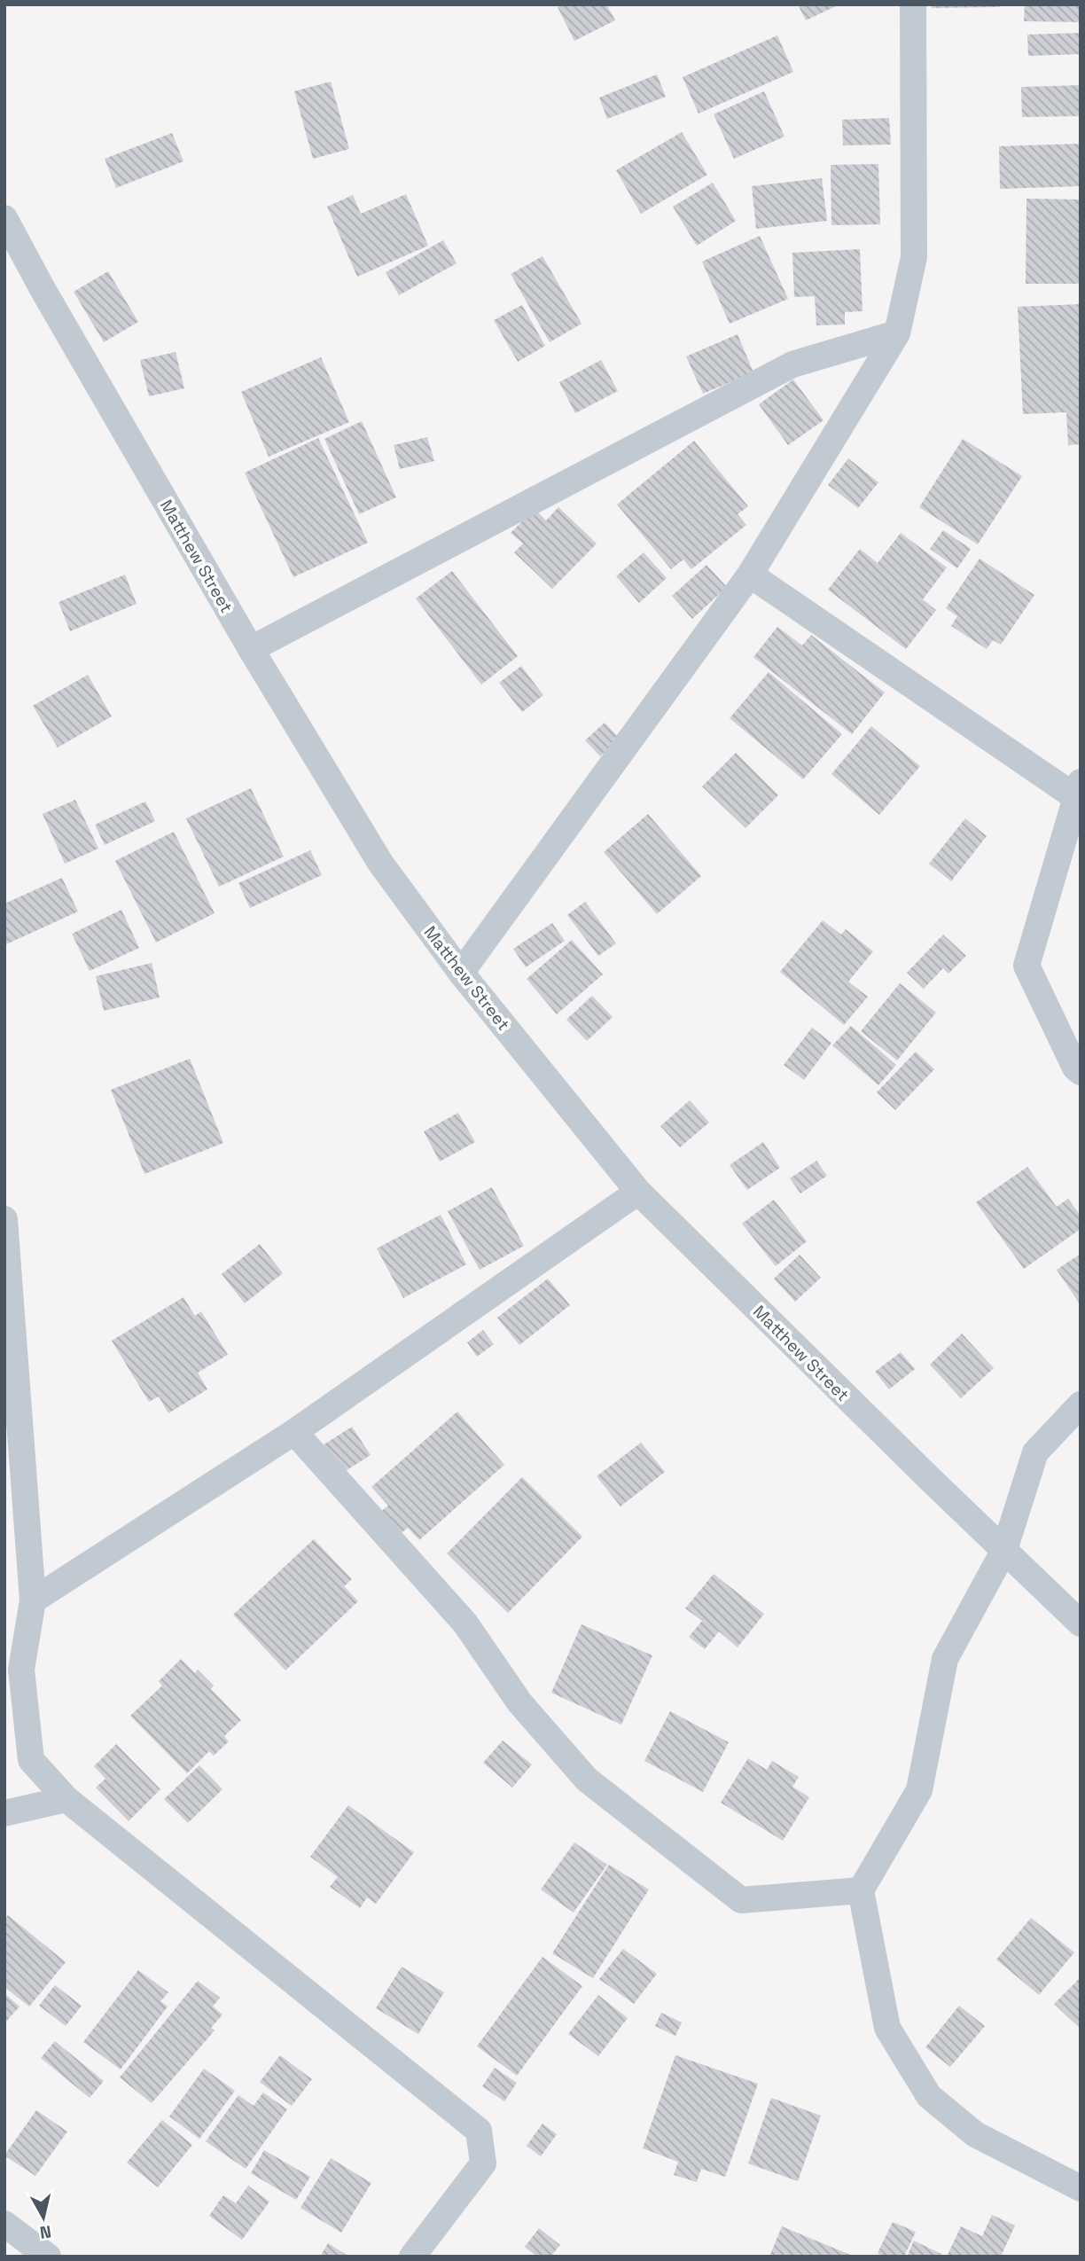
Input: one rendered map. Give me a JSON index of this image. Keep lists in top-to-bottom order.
{
  "streets": {
    "street": ["Matthew Street"]
  },
  "north": "bottom"
}
